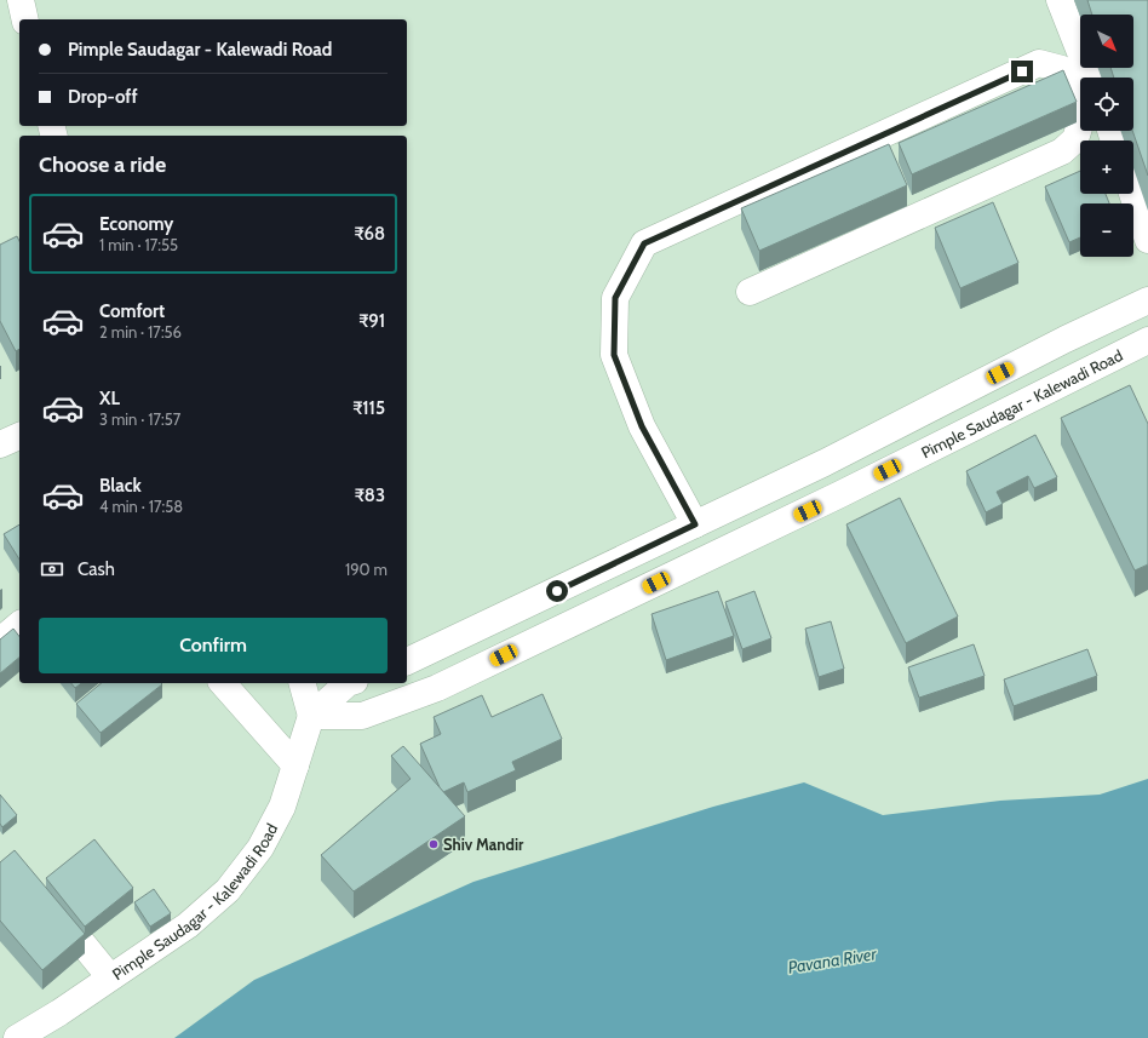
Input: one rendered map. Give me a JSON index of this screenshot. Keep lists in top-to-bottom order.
{
  "streets": {
    "main road": ["Pimple Saudagar - Kalewadi Road"]
  },
  "water": ["Pavana River"],
  "places": ["Shiv Mandir"],
  "north": "bottom right",
  "page": {
    "map_buttons": ["+", "−"],
    "banner": ["Pimple Saudagar - Kalewadi Road", "Drop-off"],
    "heading": "Choose a ride",
    "list": [
      {
        "name": "Economy",
        "note": "1 min · 17:55",
        "value": "₹68"
      },
      {
        "name": "Comfort",
        "note": "2 min · 17:56",
        "value": "₹91"
      },
      {
        "name": "XL",
        "note": "3 min · 17:57",
        "value": "₹115"
      },
      {
        "name": "Black",
        "note": "4 min · 17:58",
        "value": "₹83"
      }
    ],
    "pay": ["Cash", "190 m"],
    "buttons": "Confirm"
  }
}
